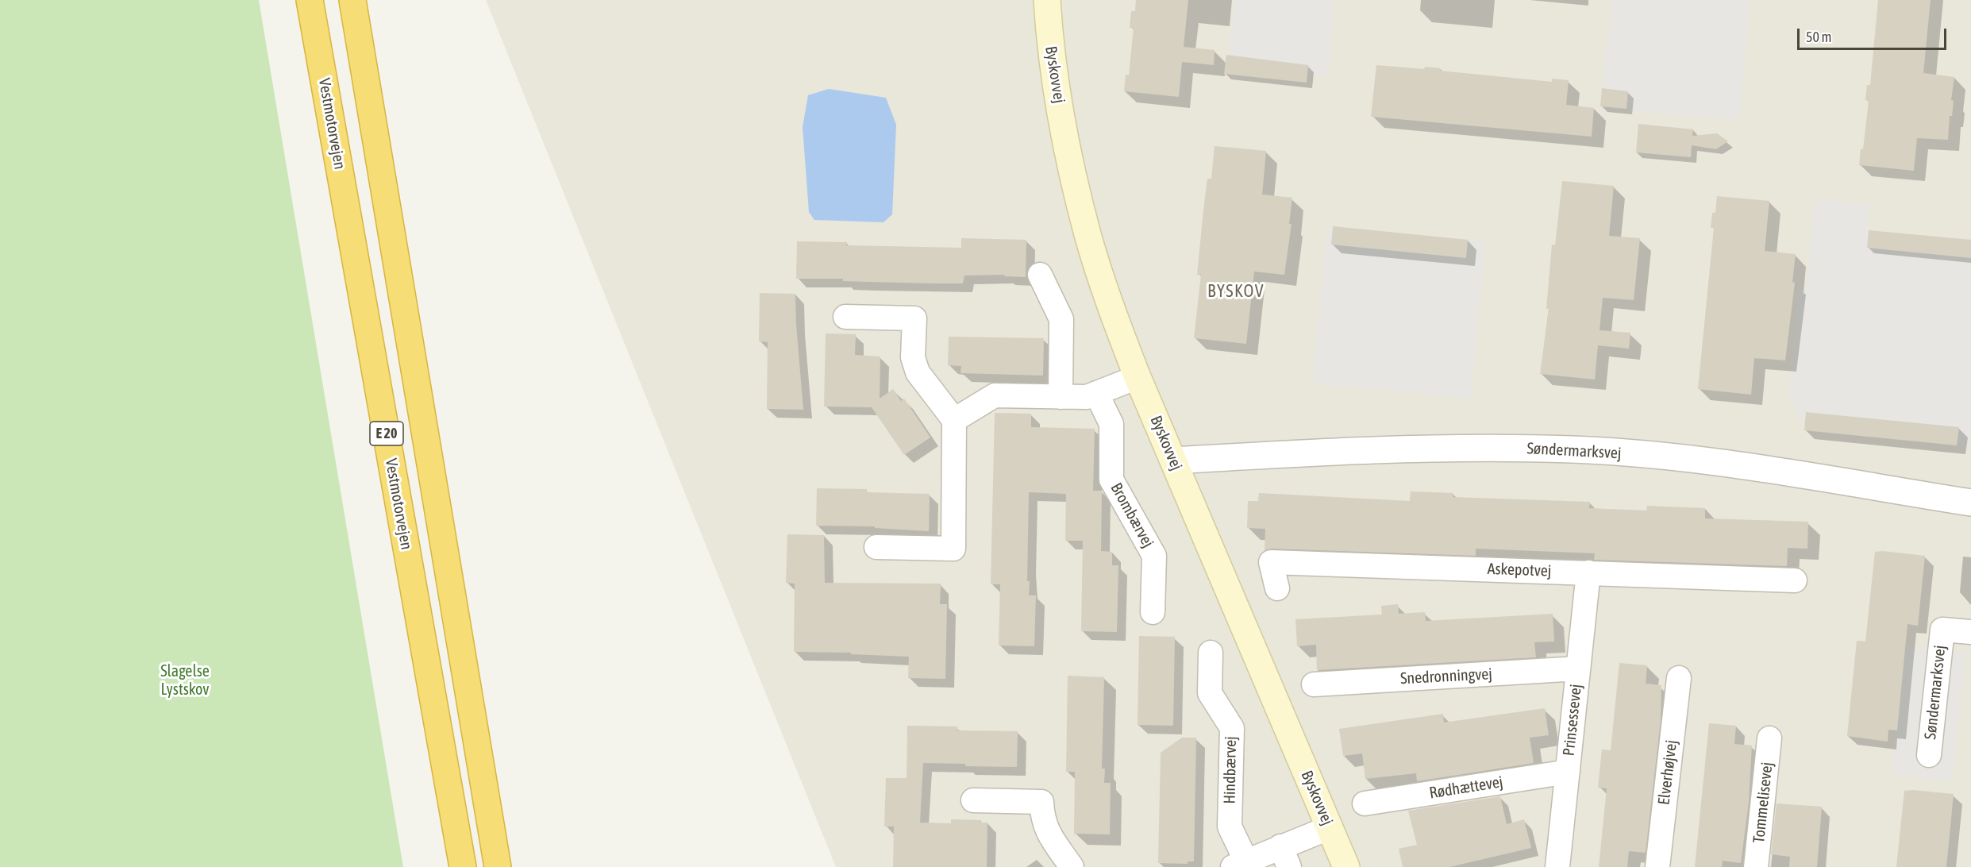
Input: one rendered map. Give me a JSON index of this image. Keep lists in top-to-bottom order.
{
  "streets": {
    "highway": ["Vestmotorvejen", "E 20"],
    "main road": ["Byskovvej"],
    "street": [
      "Søndermarksvej",
      "Brombærvej",
      "Askepotvej",
      "Snedronningvej",
      "Prinsessevej",
      "Hindbærvej",
      "Elverhøjvej",
      "Rødhættevej",
      "Tommelisevej"
    ]
  },
  "crossings": [
    ["Byskovvej", "Søndermarksvej"],
    ["Byskovvej", "Hindbærvej"],
    ["Askepotvej", "Prinsessevej"],
    ["Snedronningvej", "Prinsessevej"],
    ["Prinsessevej", "Rødhættevej"]
  ],
  "districts": ["BYSKOV"],
  "parks": ["Slagelse Lystskov"],
  "scale_bar": "50 m"
}
